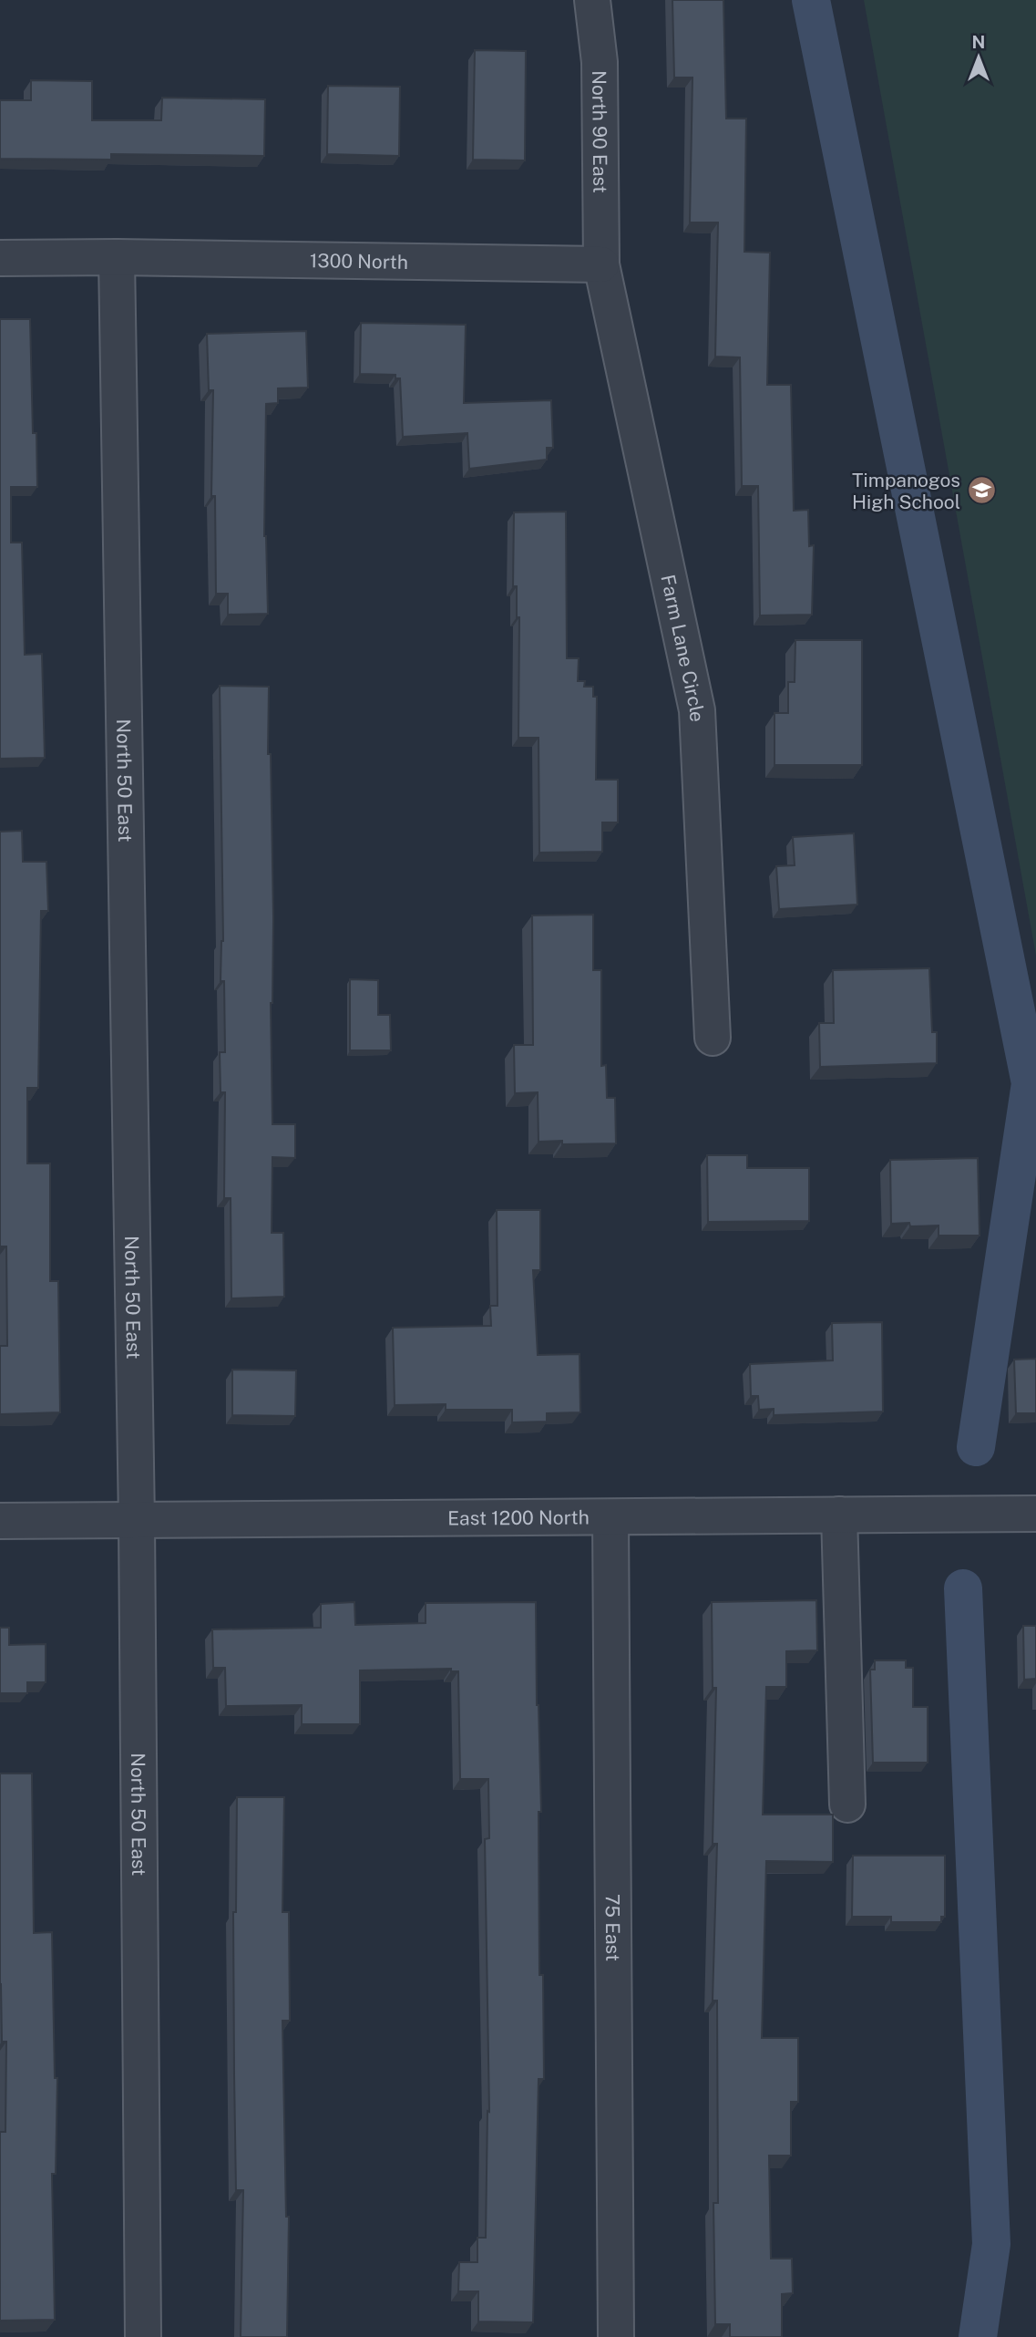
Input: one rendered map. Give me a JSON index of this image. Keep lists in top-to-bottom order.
{
  "streets": {
    "street": [
      "North 90 East",
      "1300 North",
      "Farm Lane Circle",
      "North 50 East",
      "East 1200 North",
      "75 East"
    ]
  },
  "crossings": [
    ["North 90 East", "1300 North"],
    ["North 90 East", "Farm Lane Circle"],
    ["1300 North", "Farm Lane Circle"],
    ["1300 North", "North 50 East"],
    ["North 50 East", "East 1200 North"],
    ["East 1200 North", "75 East"]
  ],
  "places": {
    "school or university": ["Timpanogos High School"]
  },
  "north": "top"
}
